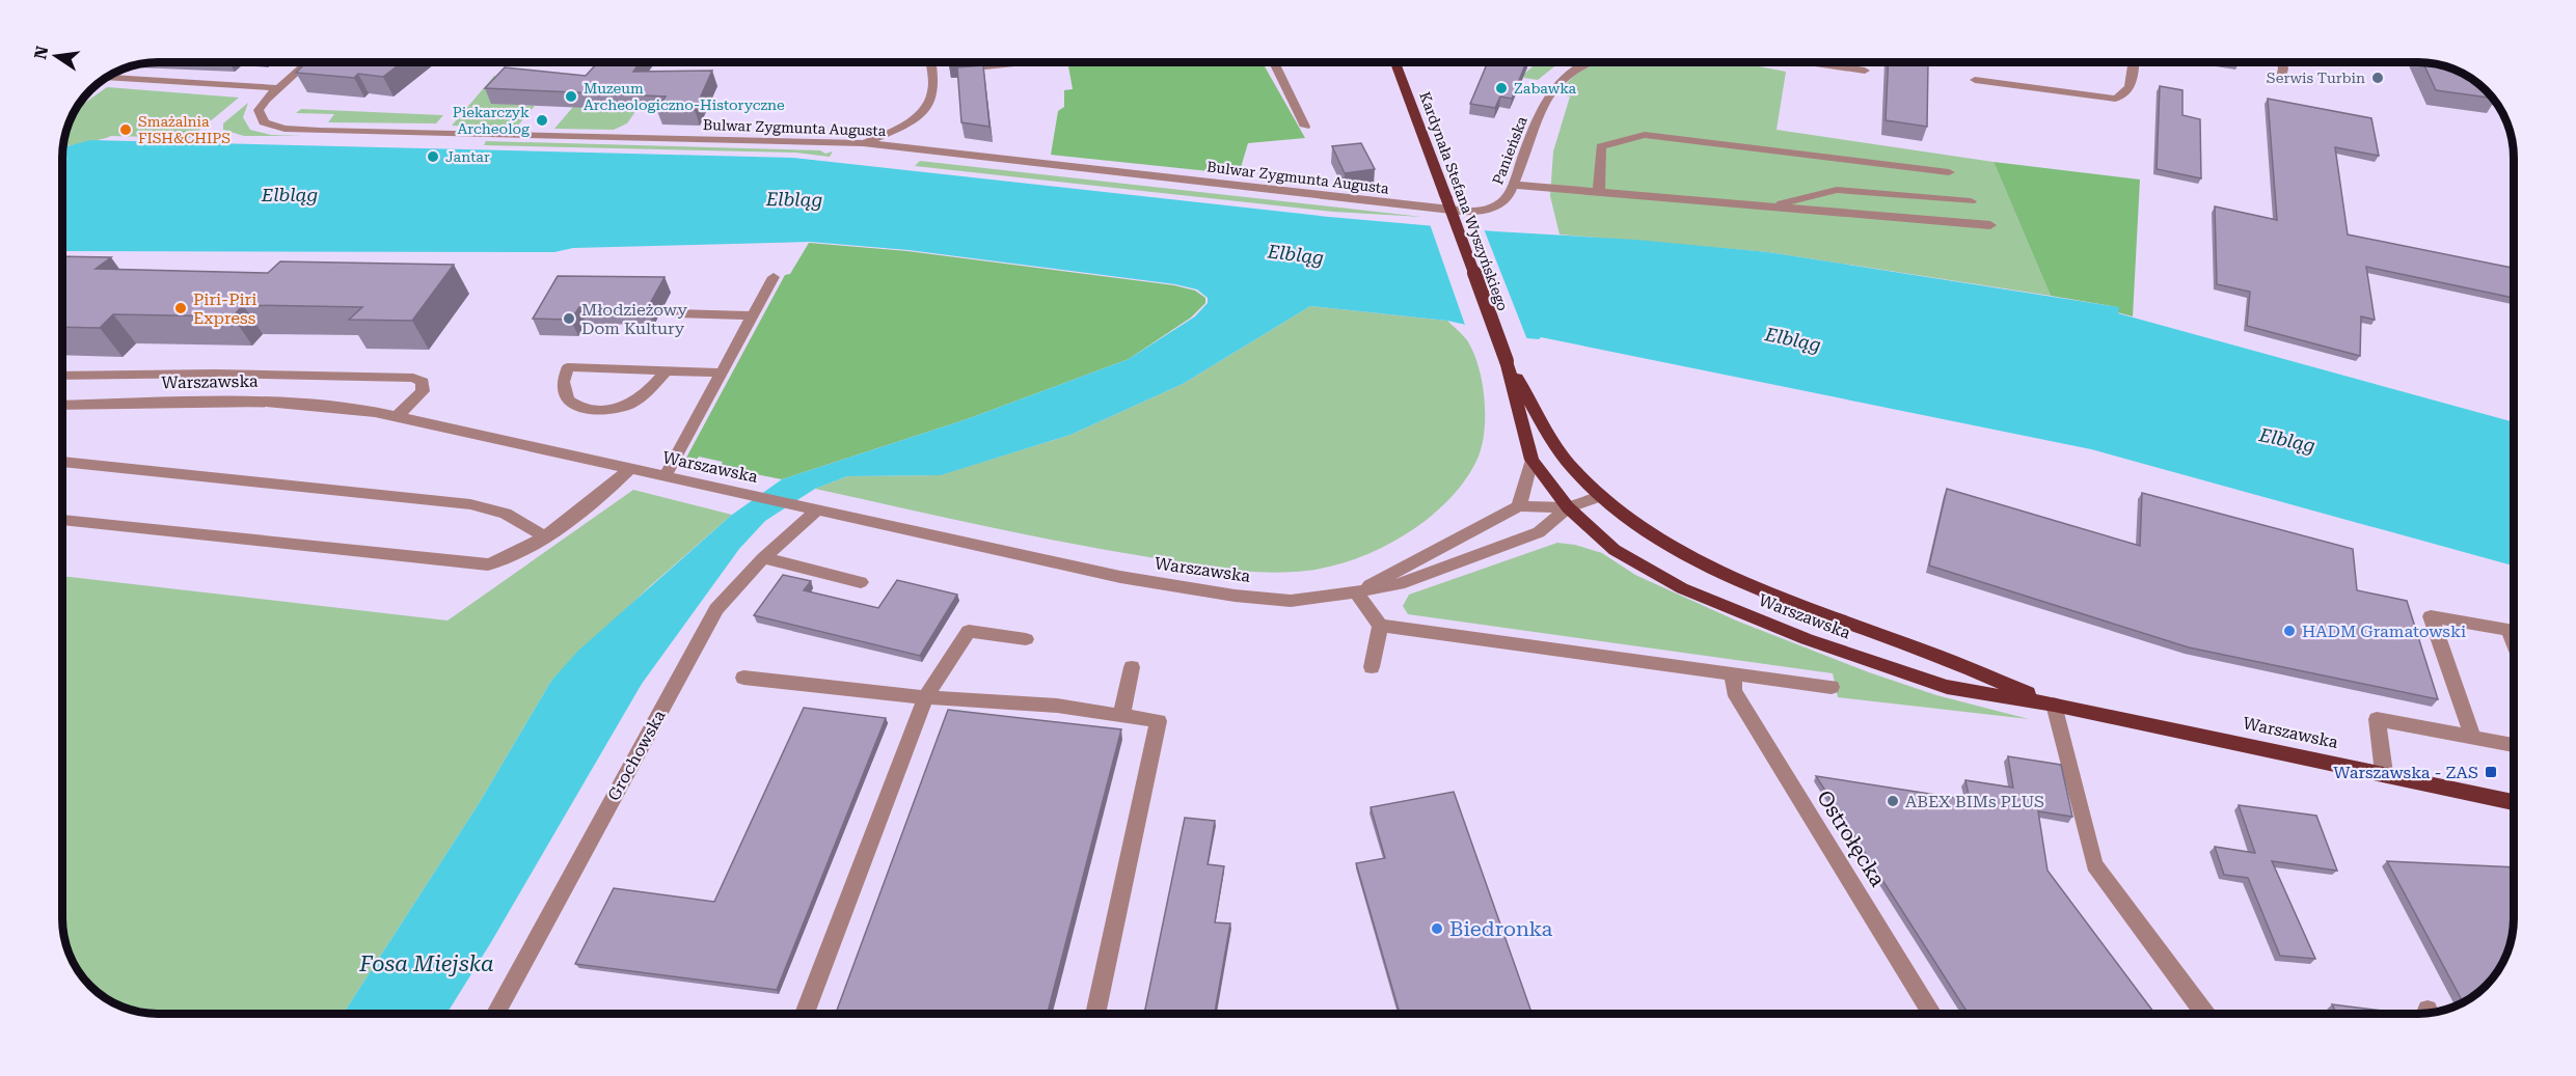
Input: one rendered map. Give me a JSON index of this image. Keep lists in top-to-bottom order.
{
  "streets": {
    "main road": ["Kardynała Stefana Wyszyńskiego", "Warszawska"],
    "street": [
      "Bulwar Zygmunta Augusta",
      "Panieńska",
      "Grochowska",
      "Ostrołęcka"
    ]
  },
  "crossings": [
    ["Bulwar Zygmunta Augusta", "Panieńska"],
    ["Bulwar Zygmunta Augusta", "Kardynała Stefana Wyszyńskiego"],
    ["Panieńska", "Kardynała Stefana Wyszyńskiego"],
    ["Kardynała Stefana Wyszyńskiego", "Warszawska"],
    ["Warszawska", "Grochowska"]
  ],
  "water": ["Elbląg", "Fosa Miejska"],
  "places": {
    "other": [
      "Serwis Turbin",
      "Zabawka",
      "Muzeum Archeologiczno-Historyczne",
      "Piekarczyk Archeolog",
      "Smażalnia FISH&CHIPS",
      "Jantar",
      "Piri-Piri Express",
      "Młodzieżowy Dom Kultury",
      "HADM Gramatowski",
      "ABEX BIMs PLUS",
      "Biedronka"
    ],
    "transit": ["Warszawska - ZAS"]
  },
  "north": "left"
}
